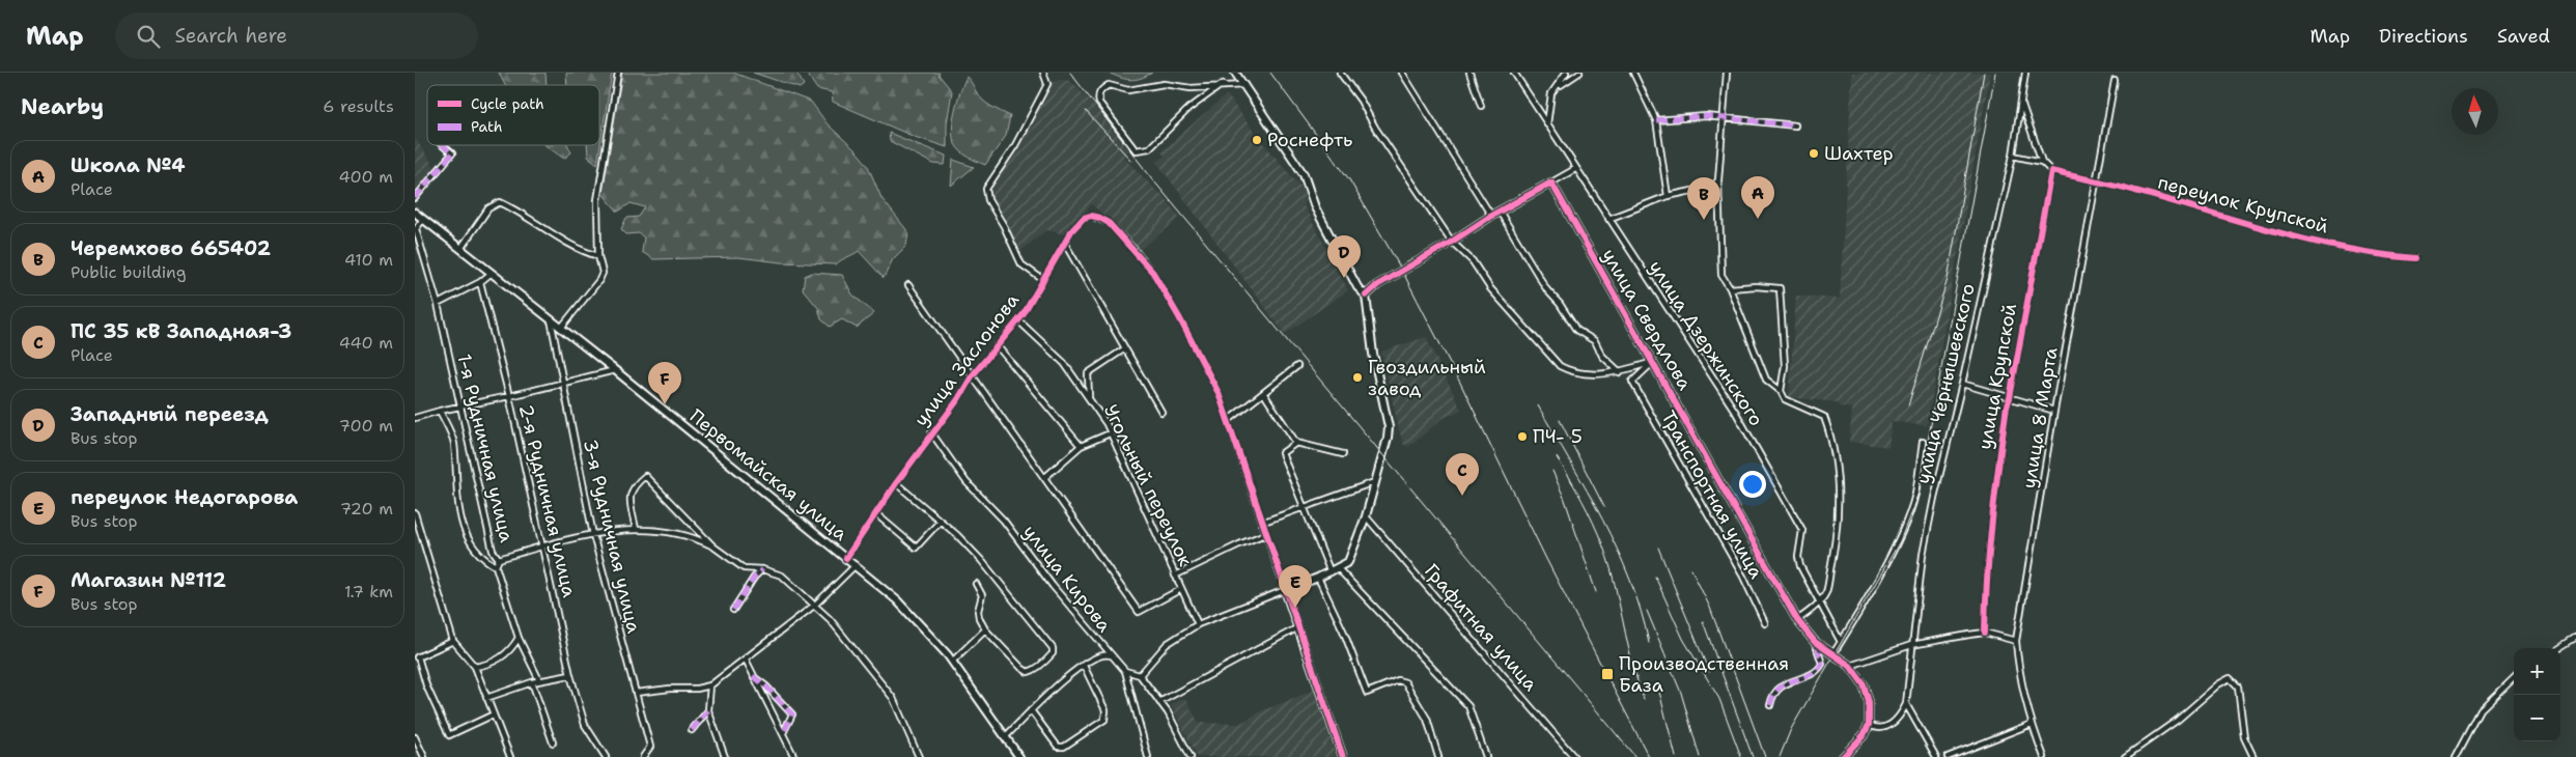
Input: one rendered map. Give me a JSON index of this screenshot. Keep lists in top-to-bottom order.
{
  "streets": {
    "street": [
      "переулок Крупской",
      "улица Свердлова",
      "улица Дзержинского",
      "улица Заслонова",
      "улица Крупской",
      "улица Чернышевского",
      "улица 8 Марта",
      "1-я Рудничная улица",
      "Первомайская улица",
      "Угольный переулок",
      "Транспортная улица",
      "2-я Рудничная улица",
      "3-я Рудничная улица",
      "улица Кирова",
      "Графитная улица"
    ]
  },
  "crossings": [
    ["переулок Крупской", "улица 8 Марта"],
    ["улица Свердлова", "Транспортная улица"],
    ["улица Заслонова", "Первомайская улица"],
    ["улица Заслонова", "Угольный переулок"],
    ["улица Заслонова", "улица Кирова"],
    ["1-я Рудничная улица", "Первомайская улица"],
    ["Первомайская улица", "3-я Рудничная улица"]
  ],
  "places": {
    "other": [
      "Роснефть",
      "Шахтер",
      "Гвоздильный завод",
      "ПЧ- 5"
    ],
    "transit": ["Производственная База"]
  },
  "legend": ["Cycle path", "Path"],
  "north": "top",
  "page": {
    "header": "Map",
    "search": "Search here",
    "nav": ["Map", "Directions", "Saved"],
    "heading": ["Nearby", "6 results"],
    "list": [
      {
        "mark": "A",
        "name": "Школа №4",
        "note": "Place",
        "value": "400 m"
      },
      {
        "mark": "B",
        "name": "Черемхово 665402",
        "note": "Public building",
        "value": "410 m"
      },
      {
        "mark": "C",
        "name": "ПС 35 кВ Западная-3",
        "note": "Place",
        "value": "440 m"
      },
      {
        "mark": "D",
        "name": "Западный переезд",
        "note": "Bus stop",
        "value": "700 m"
      },
      {
        "mark": "E",
        "name": "переулок Недогарова",
        "note": "Bus stop",
        "value": "720 m"
      },
      {
        "mark": "F",
        "name": "Магазин №112",
        "note": "Bus stop",
        "value": "1.7 km"
      }
    ],
    "pins": [
      "A",
      "B",
      "D",
      "F",
      "C",
      "E"
    ],
    "map_buttons": ["+", "−"]
  }
}
